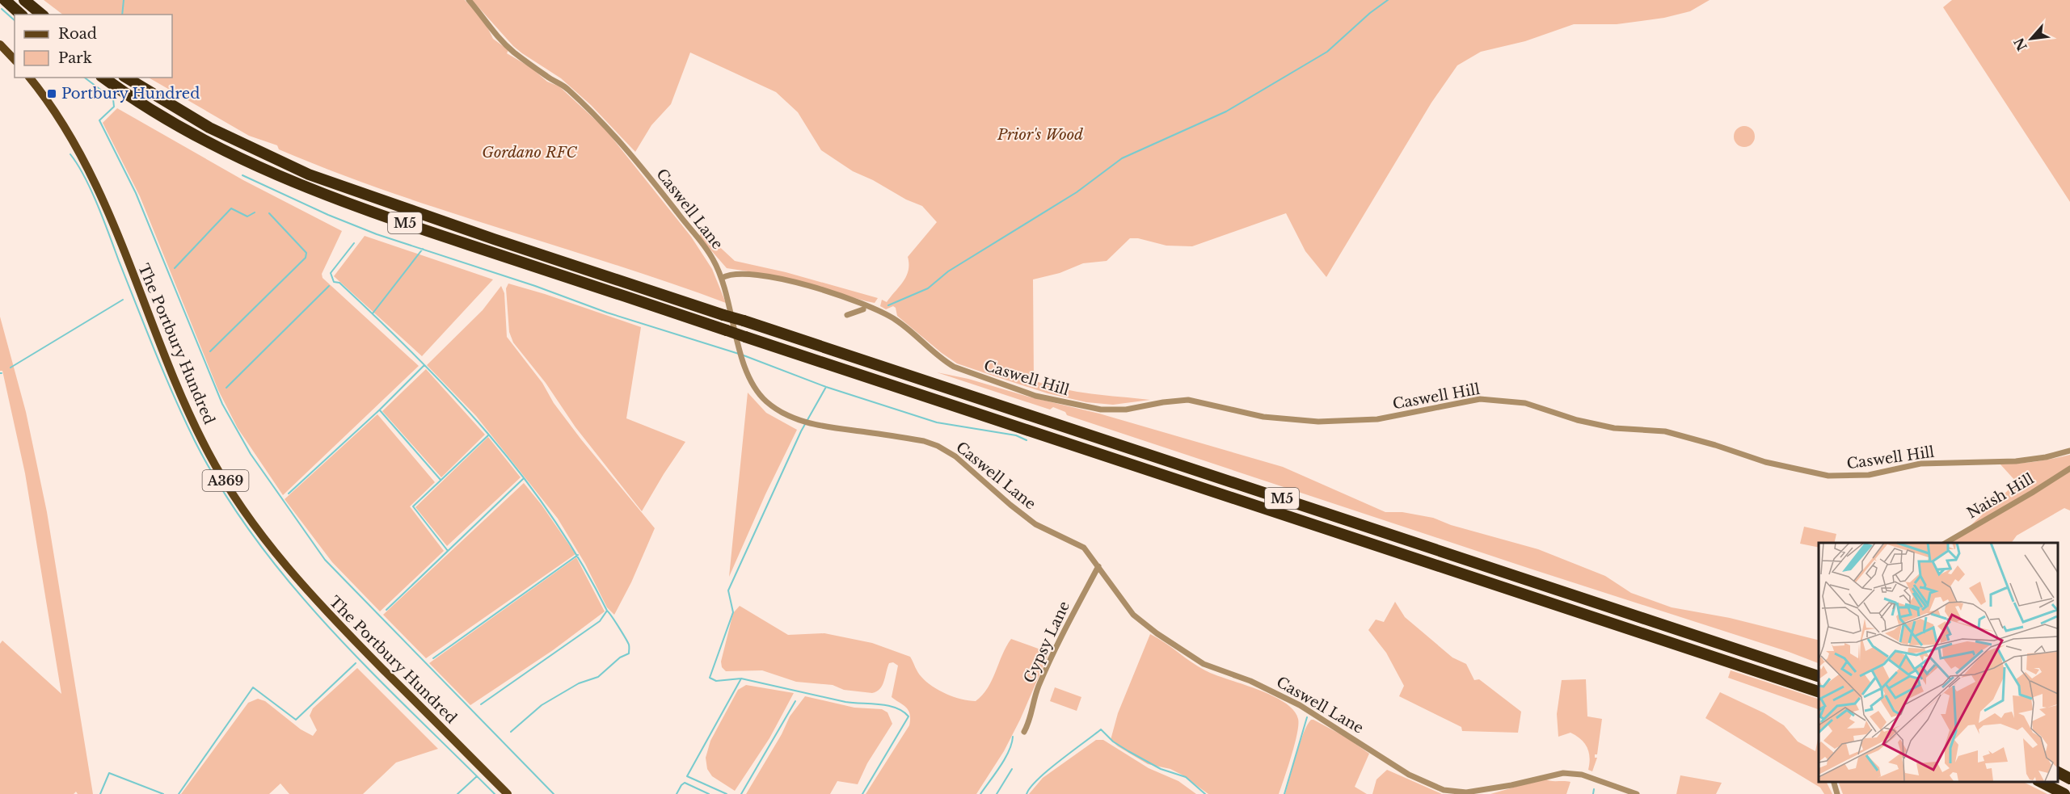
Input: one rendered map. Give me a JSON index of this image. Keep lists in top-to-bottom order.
{
  "streets": {
    "highway": ["M5"],
    "main road": ["The Portbury Hundred", "A369"],
    "street": [
      "Caswell Lane",
      "Caswell Hill",
      "Naish Hill",
      "Gypsy Lane"
    ]
  },
  "crossings": [
    ["Caswell Lane", "Caswell Hill"],
    ["Caswell Lane", "Gypsy Lane"]
  ],
  "parks": ["Prior's Wood", "Gordano RFC"],
  "places": {
    "transit": ["Portbury Hundred"]
  },
  "legend": ["Road", "Park"],
  "north": "bottom left"
}
